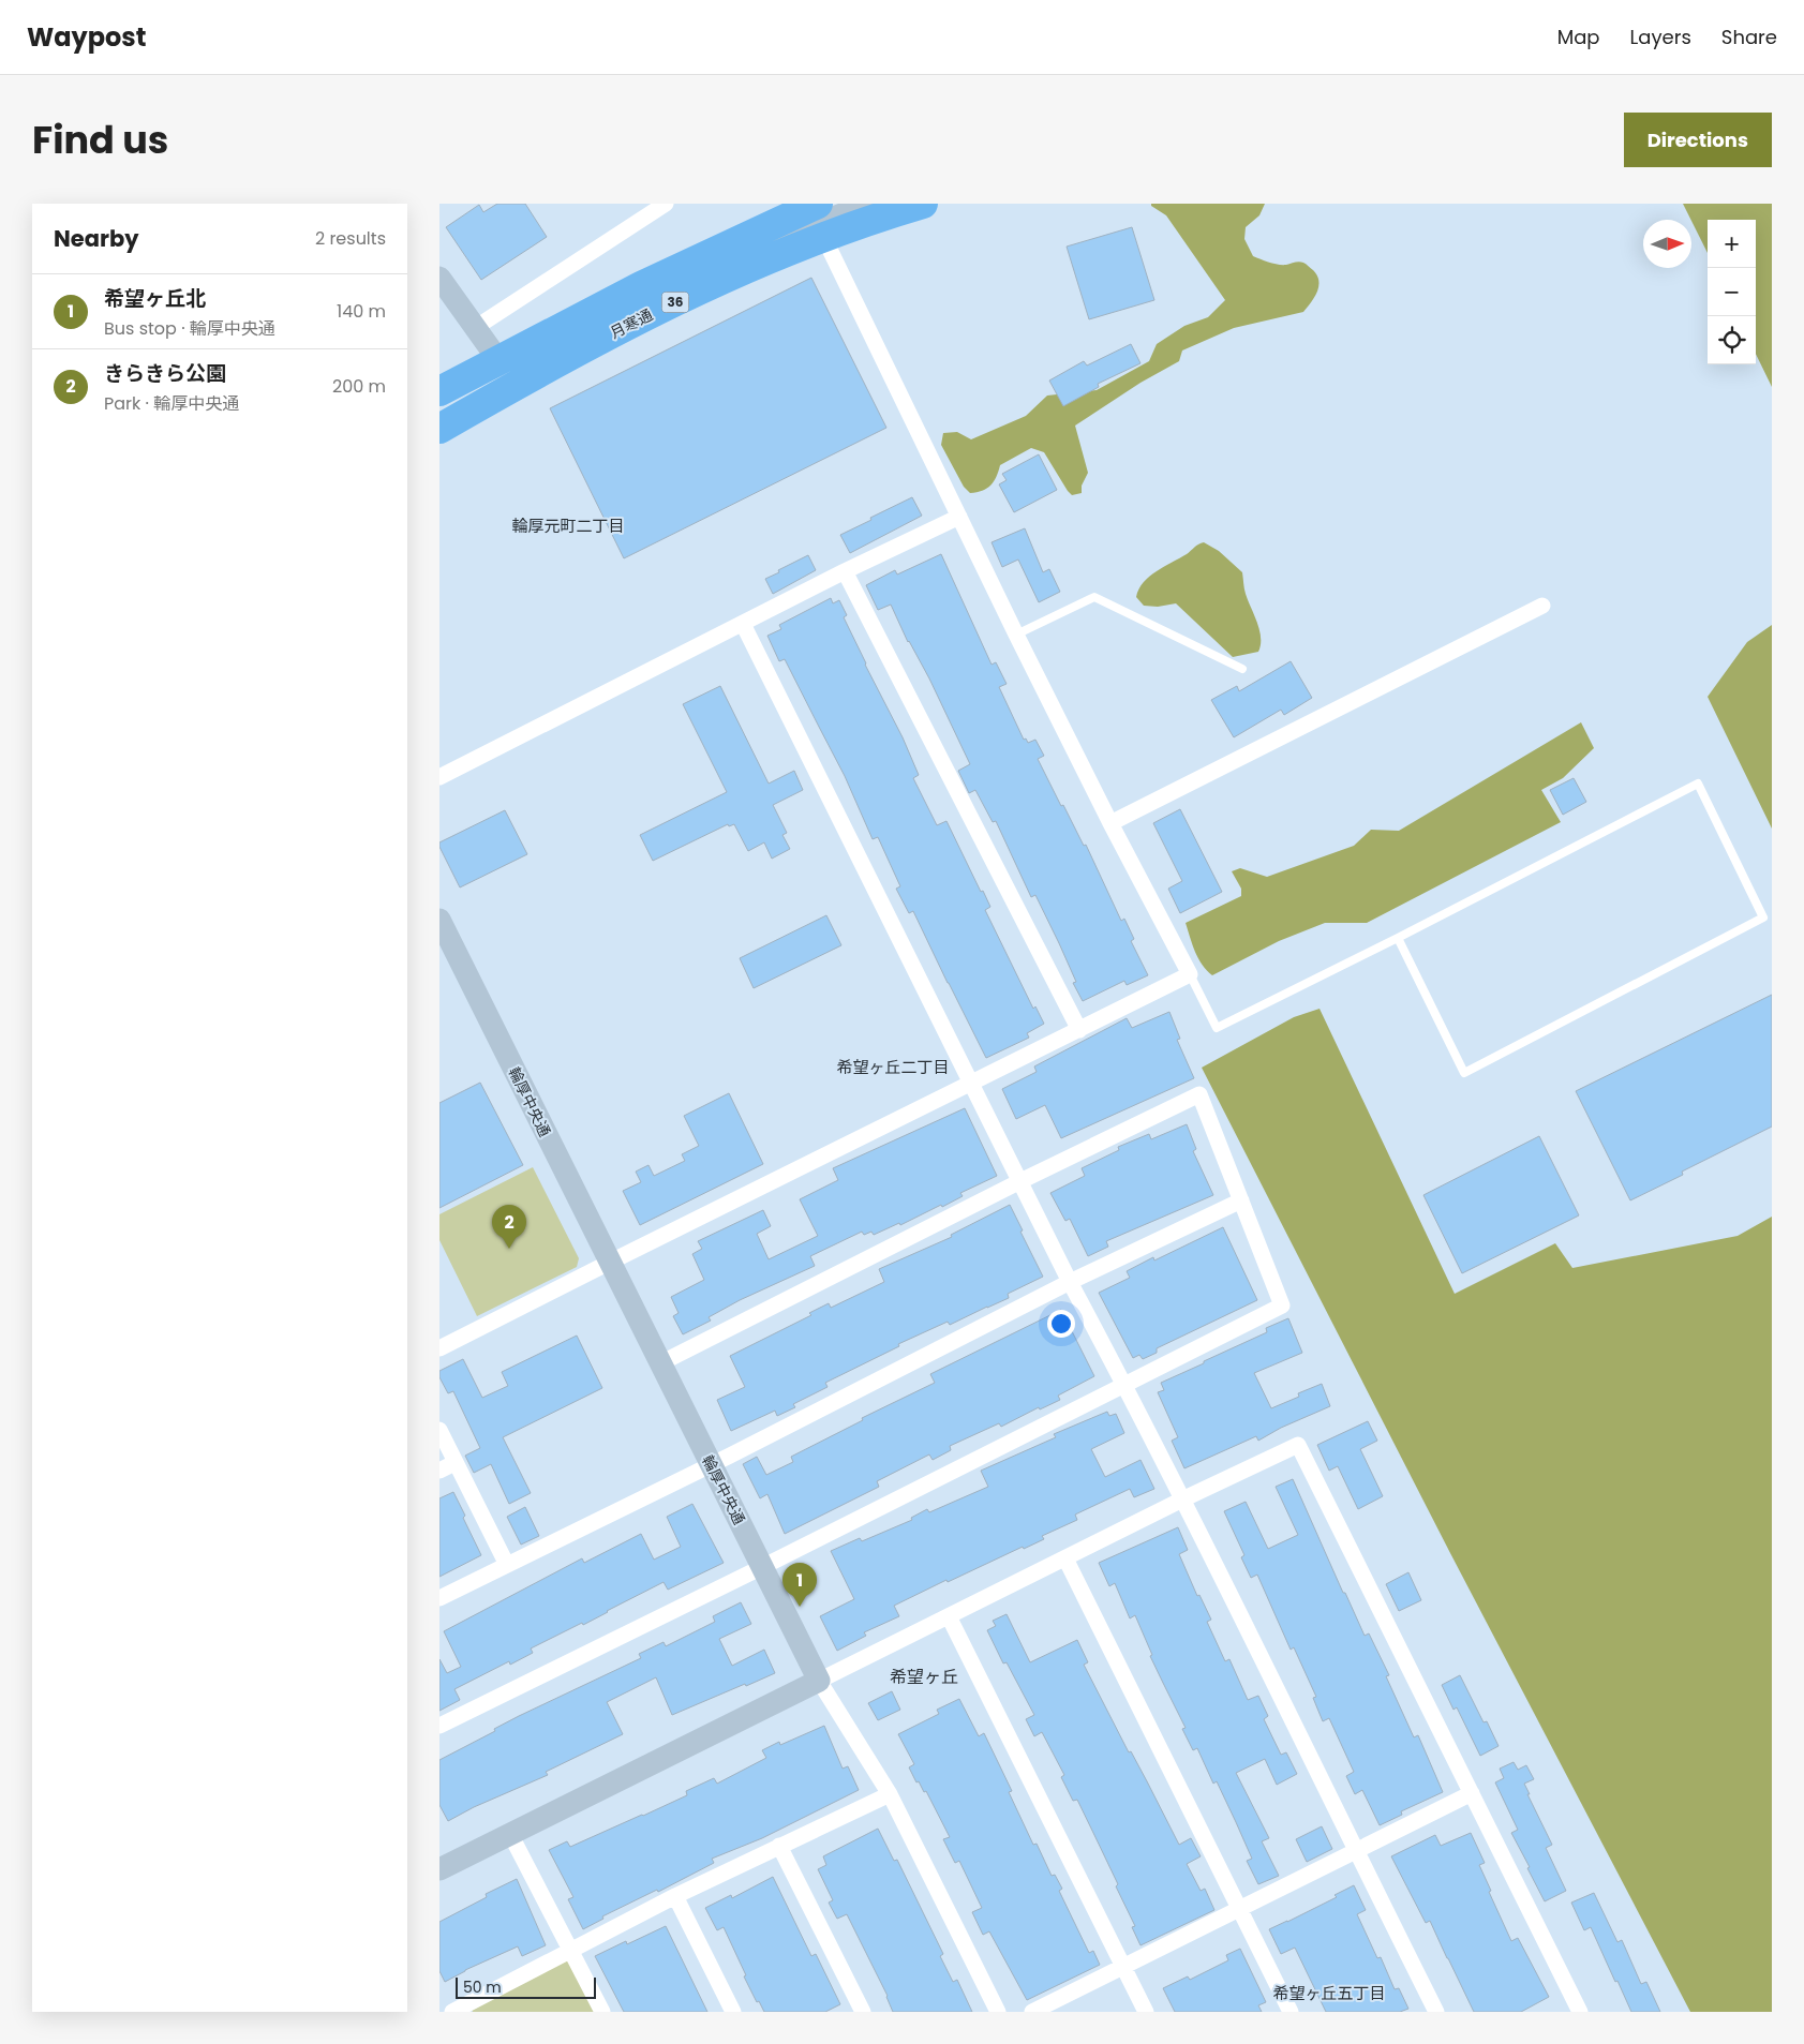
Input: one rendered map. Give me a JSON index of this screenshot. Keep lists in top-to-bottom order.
{
  "streets": {
    "highway": ["36", "月寒通"],
    "street": ["輪厚中央通"]
  },
  "districts": [
    "輪厚元町二丁目",
    "希望ヶ丘二丁目",
    "希望ヶ丘",
    "希望ヶ丘五丁目"
  ],
  "scale_bar": "50 m",
  "north": "right",
  "page": {
    "header": "Waypost",
    "nav": ["Map", "Layers", "Share"],
    "title": "Find us",
    "buttons": "Directions",
    "heading": ["Nearby", "2 results"],
    "map_buttons": ["+", "−"],
    "list": [
      {
        "mark": "1",
        "name": "希望ヶ丘北",
        "note": "Bus stop · 輪厚中央通",
        "value": "140 m"
      },
      {
        "mark": "2",
        "name": "きらきら公園",
        "note": "Park · 輪厚中央通",
        "value": "200 m"
      }
    ],
    "pins": ["2", "1"],
    "scale": "50 m"
  }
}
